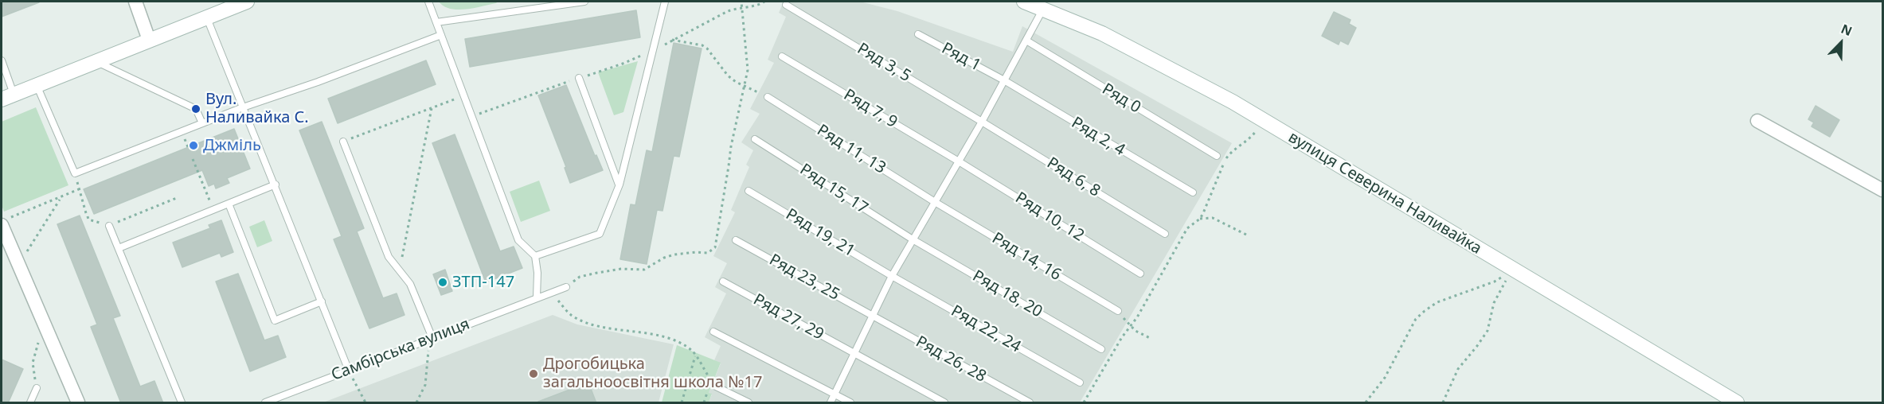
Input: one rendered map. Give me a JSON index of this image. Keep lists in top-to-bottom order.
{
  "streets": {
    "street": ["вулиця Северина Наливайка"],
    "lane": [
      "Ряд 1",
      "Ряд 3, 5",
      "Ряд 0",
      "Ряд 7, 9",
      "Ряд 2, 4",
      "Ряд 11, 13",
      "Ряд 6, 8",
      "Ряд 15, 17",
      "Ряд 10, 12",
      "Ряд 19, 21",
      "Ряд 14, 16",
      "Ряд 23, 25",
      "Ряд 18, 20",
      "Ряд 27, 29",
      "Ряд 22, 24",
      "Самбірська вулиця",
      "Ряд 26, 28"
    ]
  },
  "crossings": [
    ["Ряд 1", "Ряд 2, 4"],
    ["Ряд 3, 5", "Ряд 6, 8"],
    ["Ряд 7, 9", "Ряд 10, 12"],
    ["Ряд 11, 13", "Ряд 14, 16"],
    ["Ряд 15, 17", "Ряд 18, 20"],
    ["Ряд 19, 21", "Ряд 22, 24"],
    ["Ряд 23, 25", "Ряд 26, 28"]
  ],
  "places": [
    "Вул. Наливайка С.",
    "Джміль",
    "ЗТП-147",
    "Дрогобицька загальноосвітня школа №17"
  ],
  "north": "top right"
}
